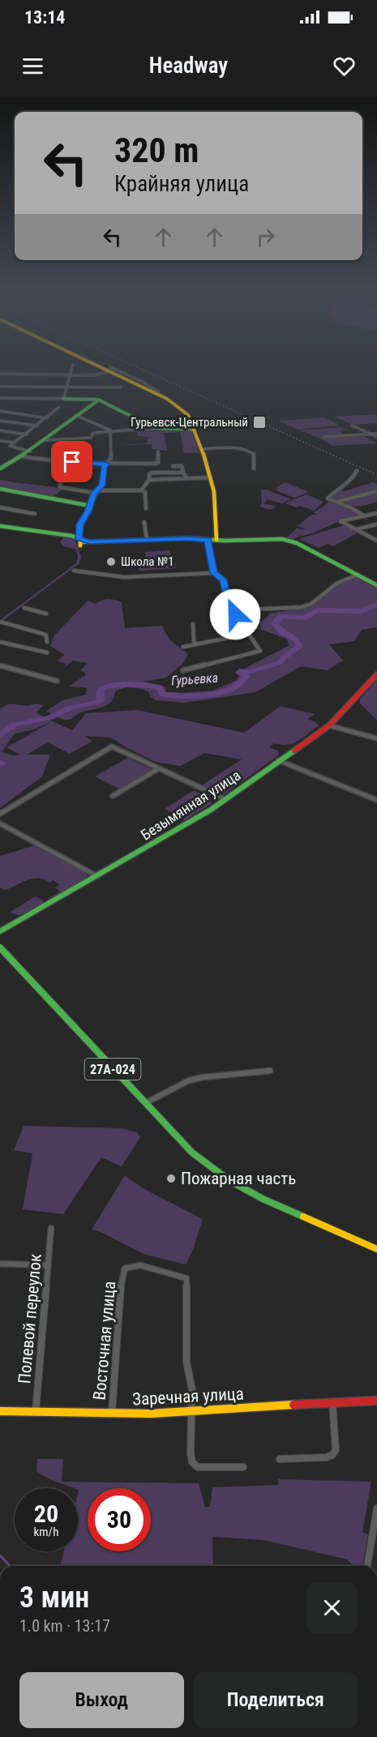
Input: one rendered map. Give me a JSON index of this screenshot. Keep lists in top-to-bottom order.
{
  "streets": {
    "main road": ["Безымянная улица", "27А-024", "Заречная улица"],
    "street": ["Полевой переулок", "Восточная улица"]
  },
  "crossings": [
    ["Полевой переулок", "Заречная улица"],
    ["Восточная улица", "Заречная улица"]
  ],
  "water": ["Гурьевка"],
  "places": {
    "transit": ["Гурьевск-Центральный"],
    "other": ["Школа №1", "Пожарная часть"]
  },
  "page": {
    "status": "13:14",
    "header": "Headway",
    "turn": ["320 m", "Крайняя улица"],
    "speed": "20 km/h",
    "limit": "30",
    "heading": ["3 мин", "1.0 km · 13:17"],
    "buttons": ["Выход", "Поделиться"]
  }
}
